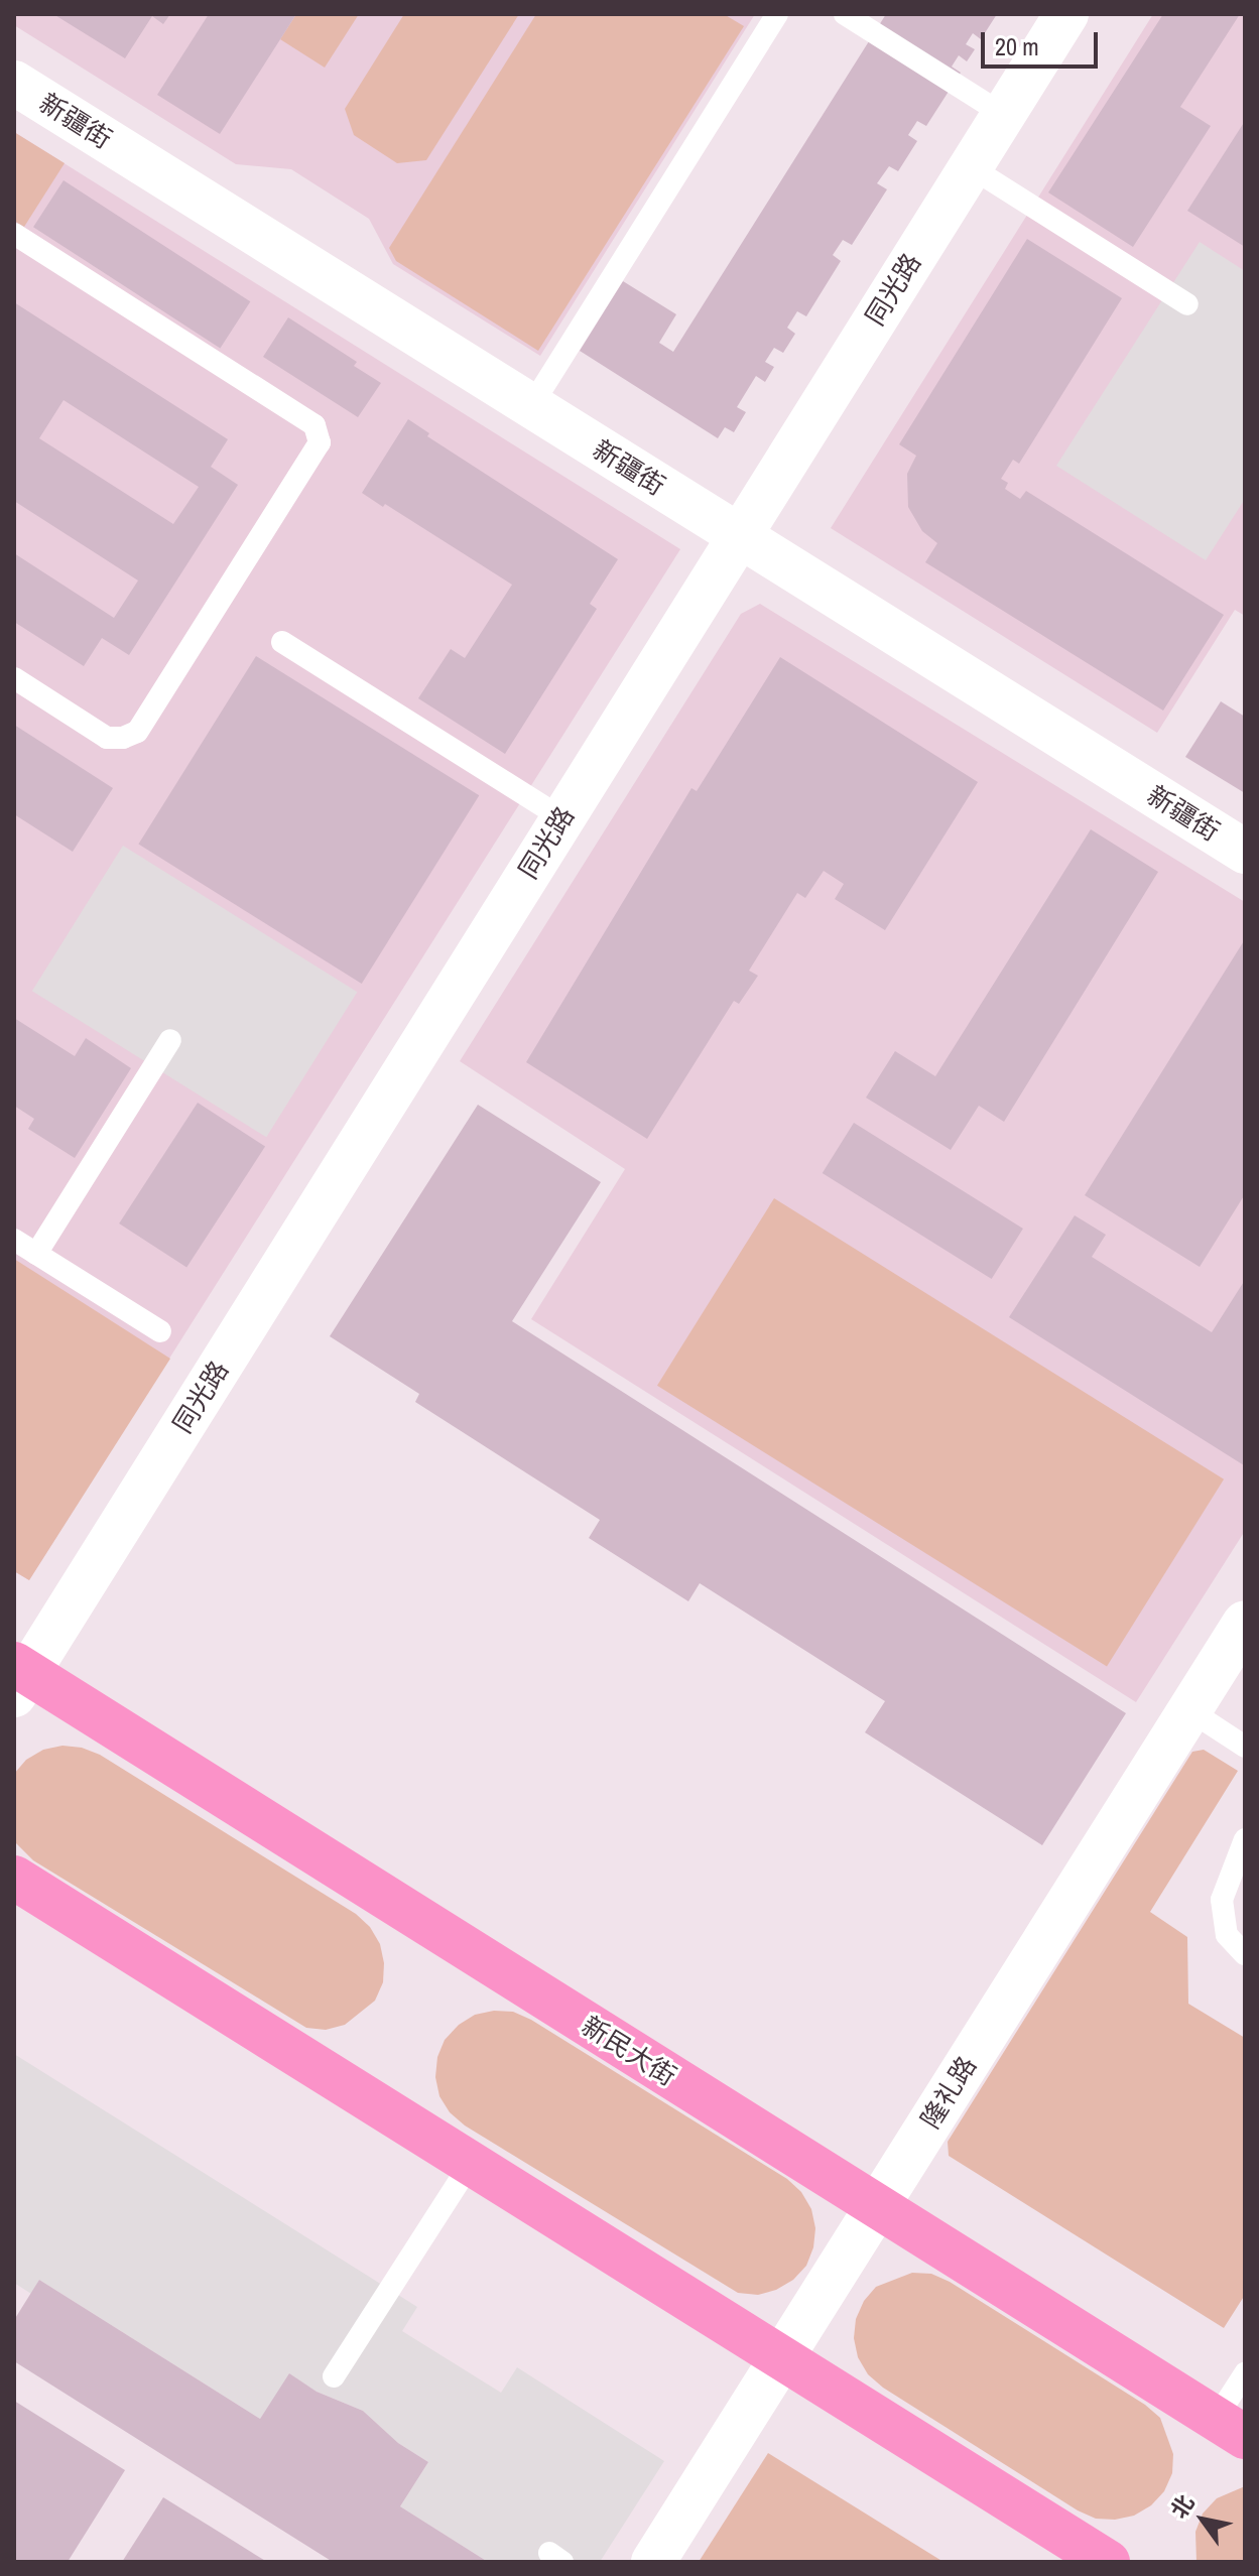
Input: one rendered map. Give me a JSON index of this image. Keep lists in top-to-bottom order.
{
  "streets": {
    "main road": ["新民大街"],
    "street": ["新疆街", "同光路", "隆礼路"]
  },
  "crossings": [
    ["新疆街", "同光路"],
    ["同光路", "新民大街"],
    ["新民大街", "隆礼路"]
  ],
  "scale_bar": "20 m",
  "north": "top left"
}
